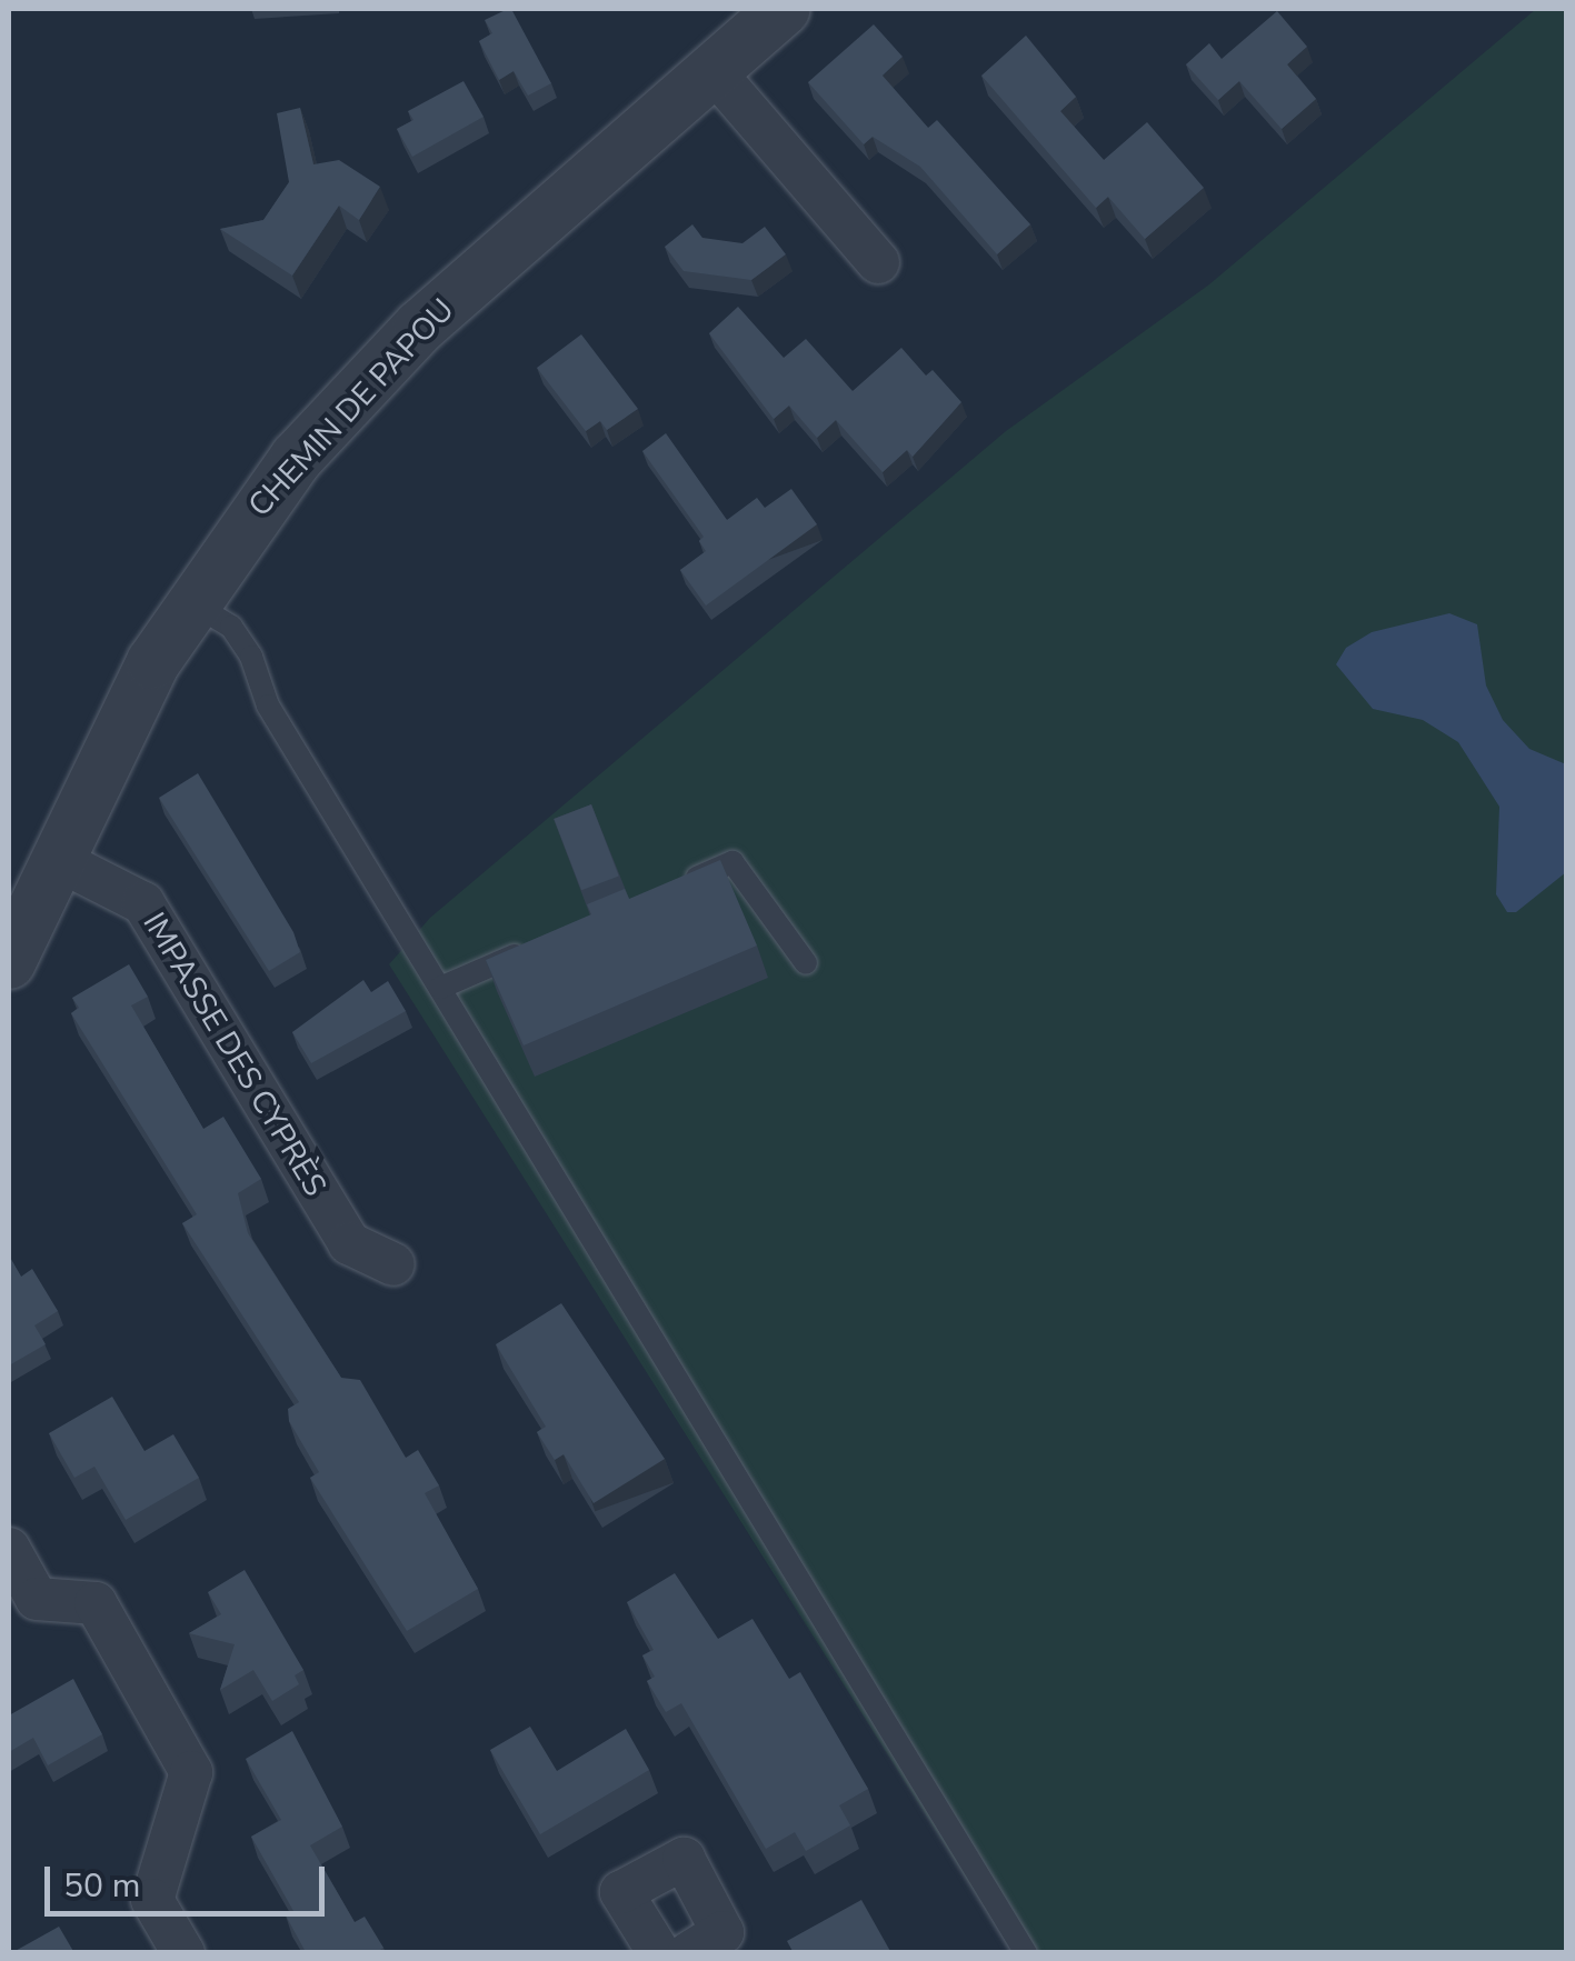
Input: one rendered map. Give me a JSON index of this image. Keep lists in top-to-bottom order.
{
  "streets": {
    "street": ["CHEMIN DE PAPOU", "IMPASSE DES CYPRÈS"]
  },
  "crossings": [
    ["CHEMIN DE PAPOU", "IMPASSE DES CYPRÈS"]
  ],
  "scale_bar": "50 m"
}
